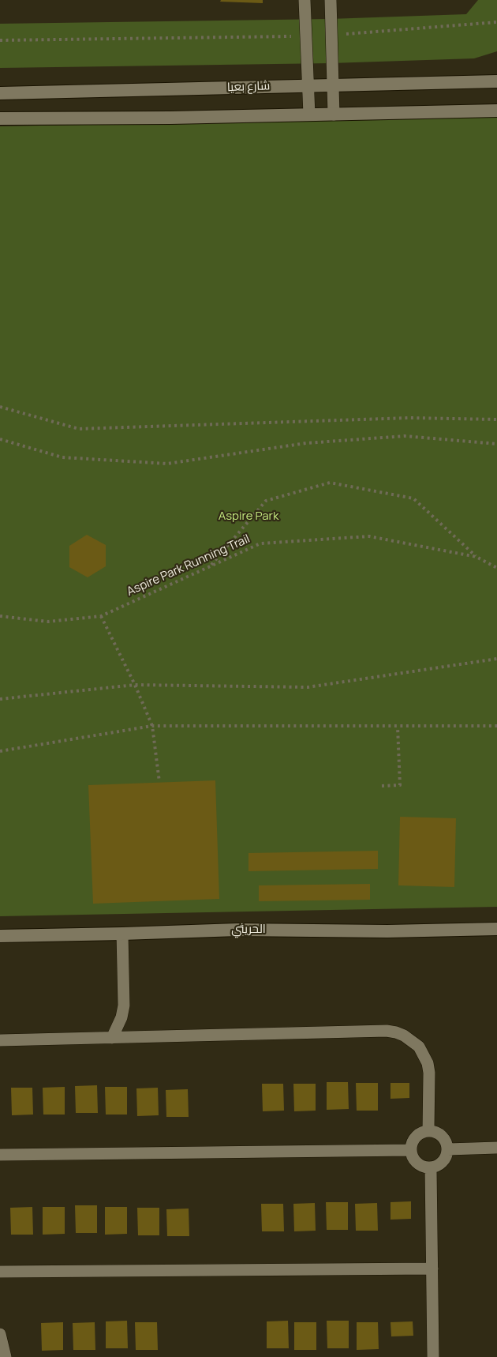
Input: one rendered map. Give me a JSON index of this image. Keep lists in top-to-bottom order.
{
  "streets": {
    "street": ["شارع بعيا", "الحريثي"],
    "path": ["Aspire Park Running Trail"]
  },
  "parks": ["Aspire Park"]
}
